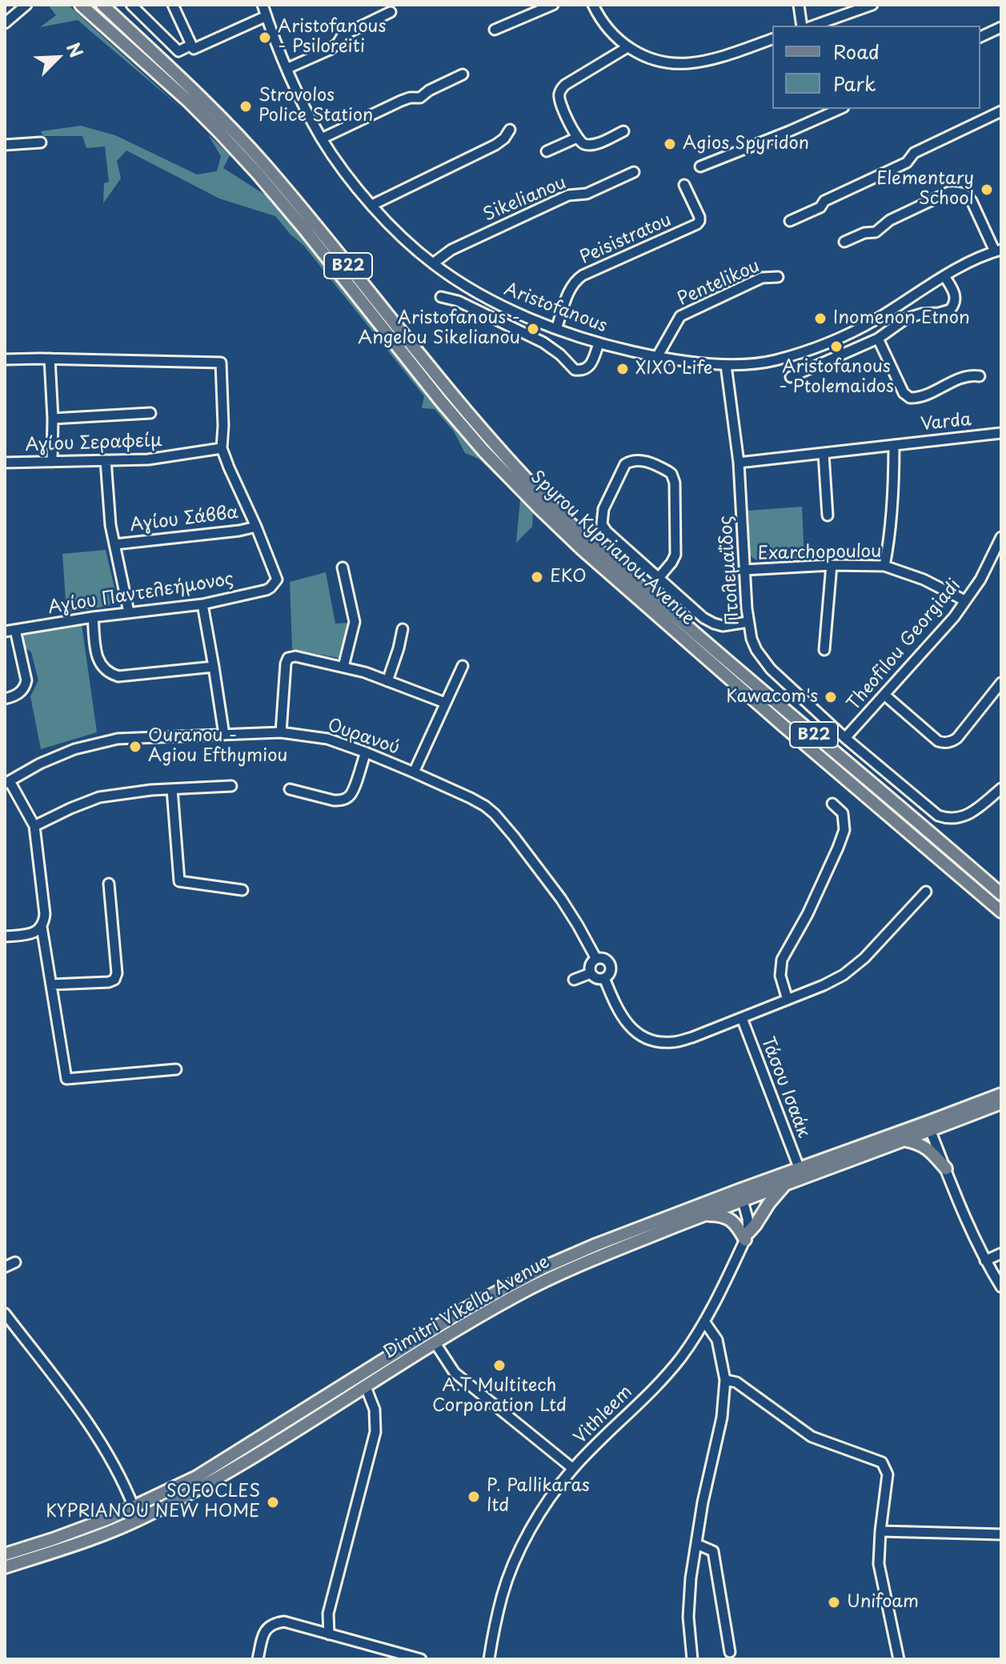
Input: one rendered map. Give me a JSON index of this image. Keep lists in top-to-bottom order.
{
  "streets": {
    "main road": ["B22", "Spyrou Kyprianou Avenue", "Dimitri Vikella Avenue"],
    "street": [
      "Sikelianou",
      "Peisistratou",
      "Pentelikou",
      "Aristofanous",
      "Varda",
      "Αγίου Σεραφείμ",
      "Αγίου Σάββα",
      "Exarchopoulou",
      "Πτολεμαΐδος",
      "Αγίου Παντελεήμονος",
      "Theofilou Georgiadi",
      "Ουρανού",
      "Τάσου Ισαάκ",
      "Vithleem"
    ]
  },
  "crossings": [
    ["Sikelianou", "Aristofanous"],
    ["Peisistratou", "Aristofanous"],
    ["Pentelikou", "Aristofanous"],
    ["Aristofanous", "Πτολεμαΐδος"],
    ["Varda", "Πτολεμαΐδος"],
    ["Αγίου Σάββα", "Αγίου Παντελεήμονος"],
    ["Exarchopoulou", "Πτολεμαΐδος"],
    ["Exarchopoulou", "Theofilou Georgiadi"],
    ["Πτολεμαΐδος", "Theofilou Georgiadi"],
    ["Τάσου Ισαάκ", "Dimitri Vikella Avenue"]
  ],
  "places": [
    "Aristofanous - Psiloreiti",
    "Strovolos Police Station",
    "Agios Spyridon",
    "Elementary School",
    "Inomenon Etnon",
    "Aristofanous - Angelou Sikelianou",
    "Aristofanous - Ptolemaidos",
    "XIXO Life",
    "EKO",
    "Kawacom's",
    "Ouranou - Agiou Efthymiou",
    "A.T Multitech Corporation Ltd",
    "P. Pallikaras ltd",
    "SOFOCLES KYPRIANOU NEW HOME",
    "Unifoam"
  ],
  "legend": ["Road", "Park"],
  "north": "top right"
}
